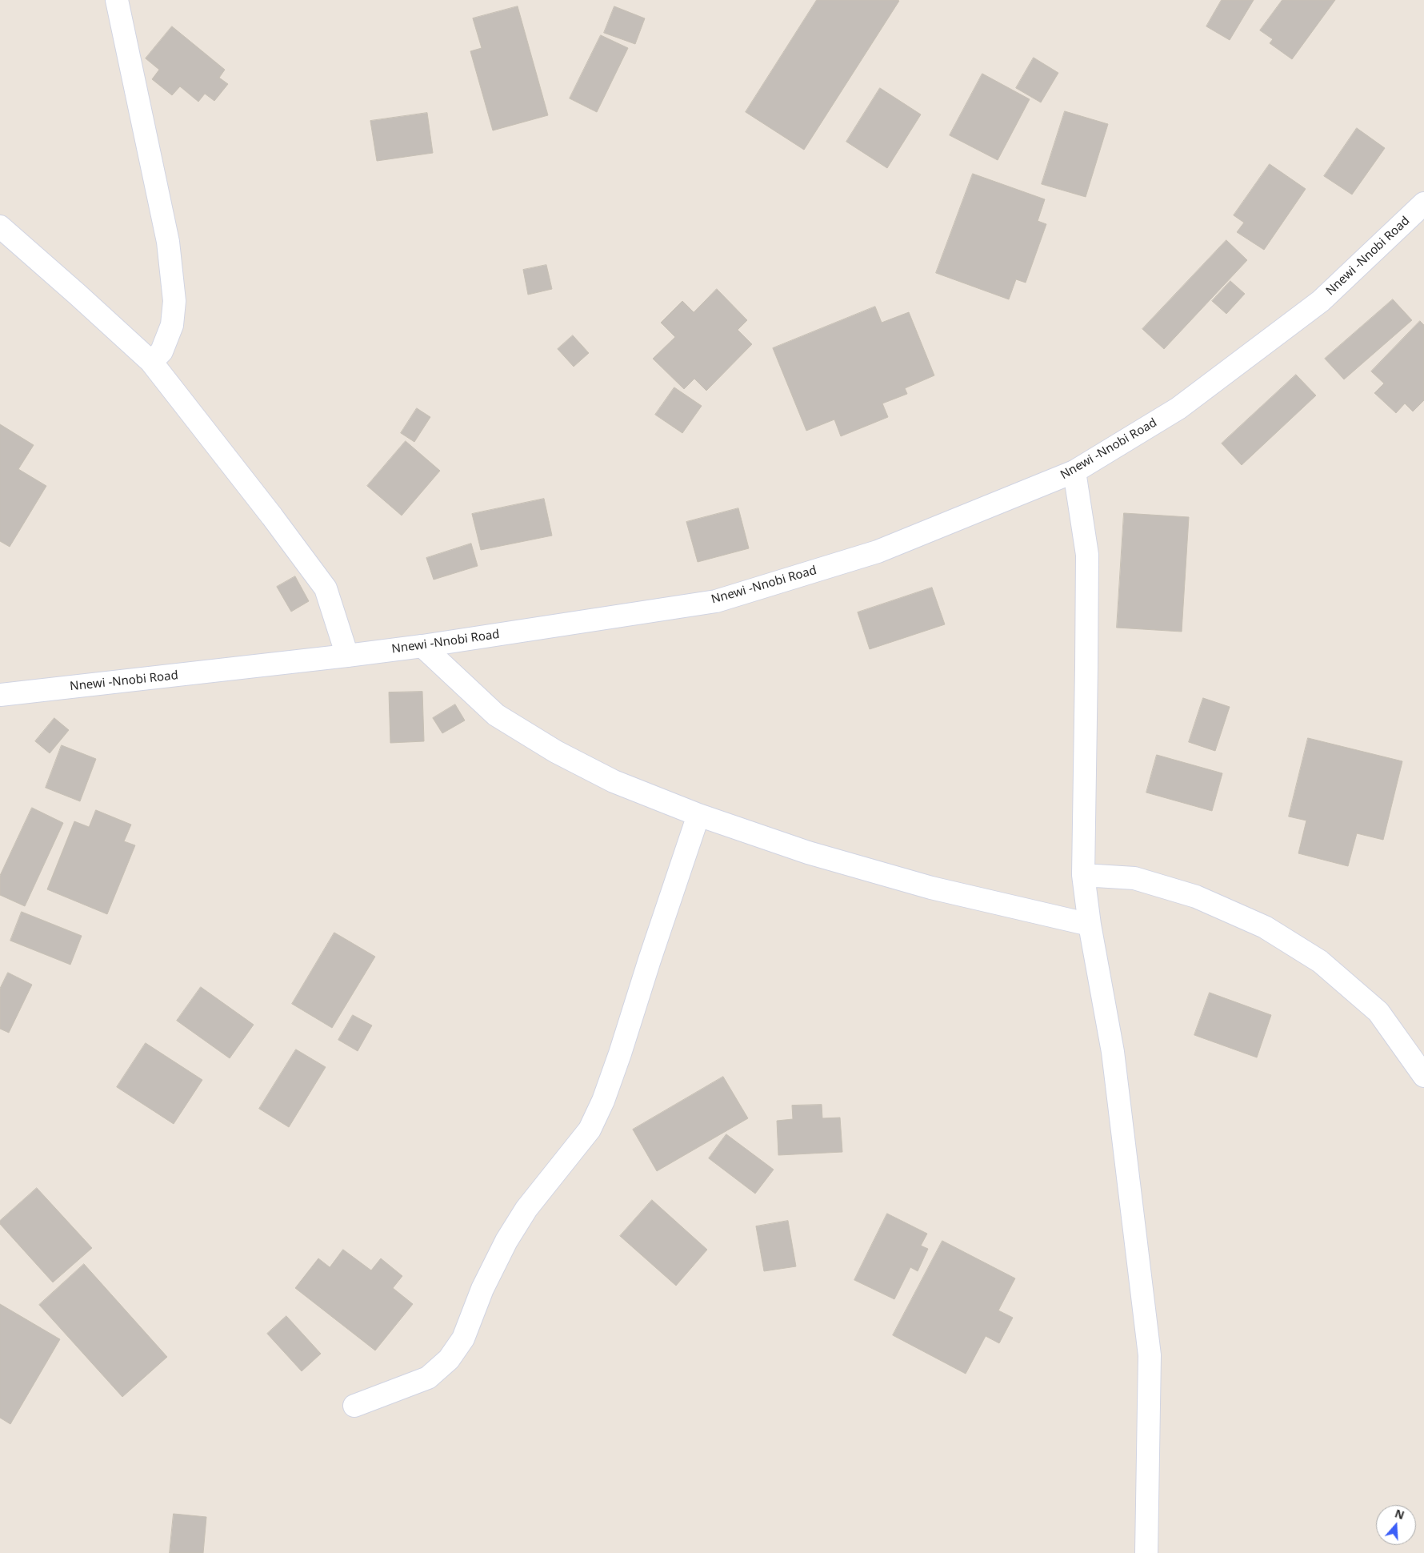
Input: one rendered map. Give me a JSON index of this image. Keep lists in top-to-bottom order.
{
  "streets": {
    "street": ["Nnewi -Nnobi Road"]
  },
  "north": "top"
}
